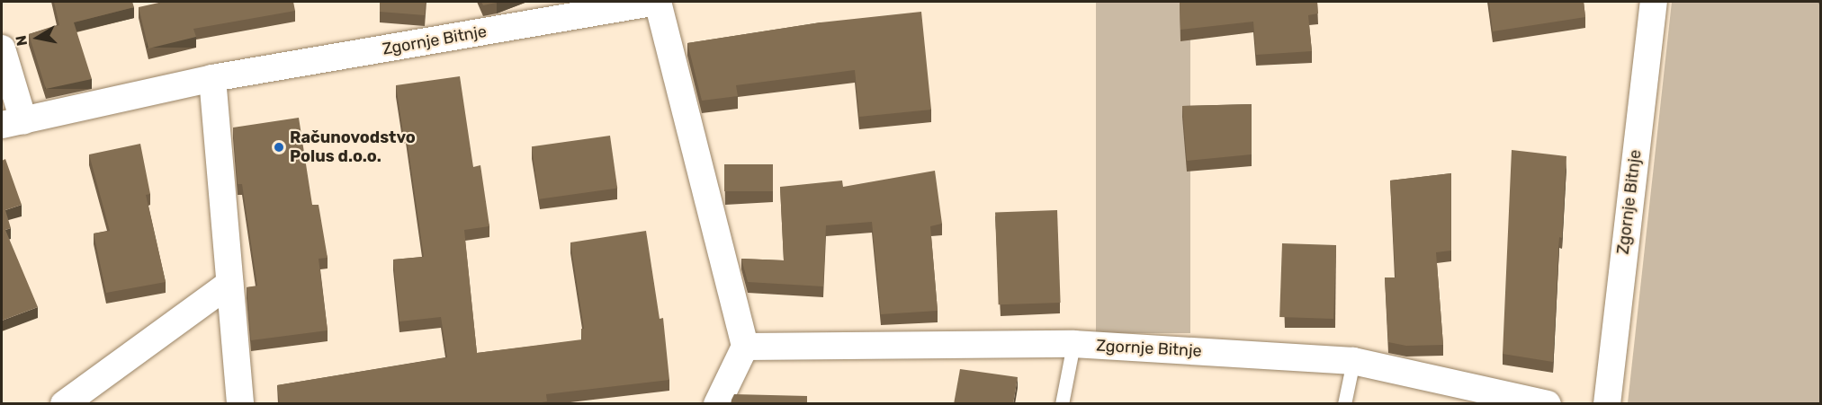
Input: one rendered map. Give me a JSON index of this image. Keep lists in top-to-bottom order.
{
  "streets": {
    "street": ["Zgornje Bitnje"]
  },
  "places": ["Računovodstvo Polus d.o.o."],
  "north": "left"
}
